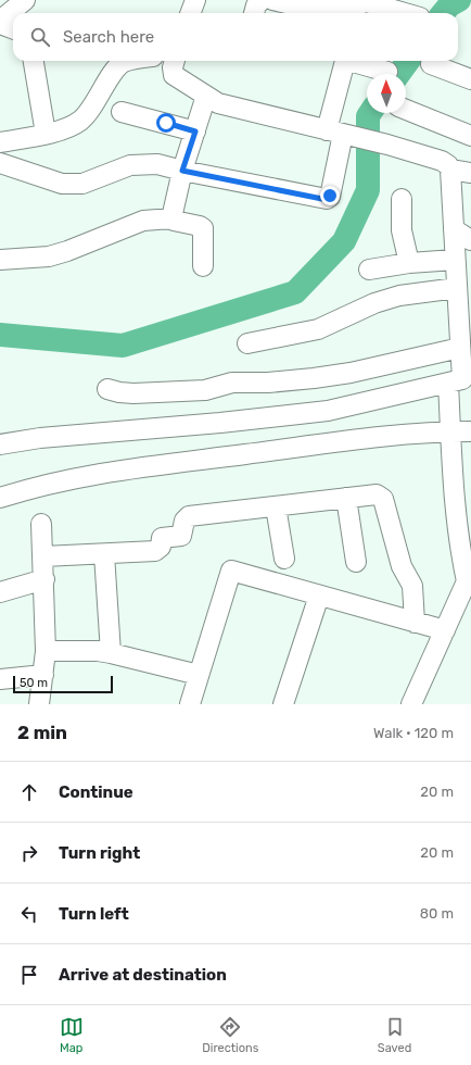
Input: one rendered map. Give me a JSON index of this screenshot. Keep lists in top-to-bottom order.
{
  "scale_bar": "50 m",
  "north": "top",
  "page": {
    "search": "Search here",
    "scale": "50 m",
    "heading": ["2 min", "Walk · 120 m"],
    "list": [
      ["Continue", "20 m"],
      ["Turn right", "20 m"],
      ["Turn left", "80 m"],
      "Arrive at destination"
    ],
    "nav": ["Map", "Directions", "Saved"]
  }
}
